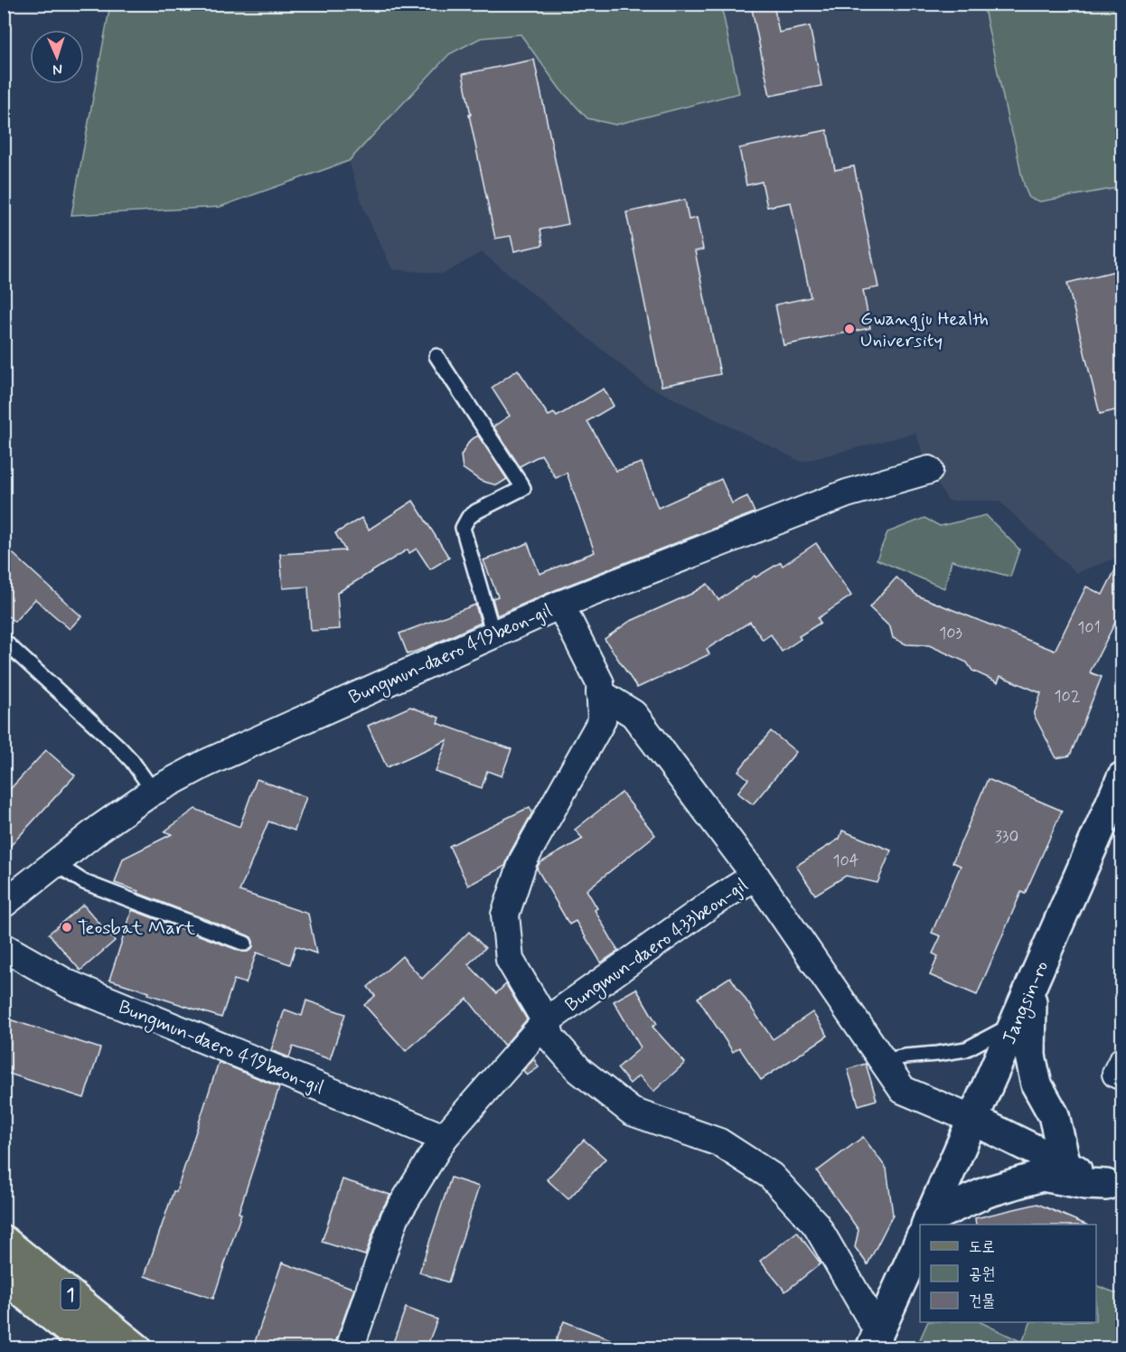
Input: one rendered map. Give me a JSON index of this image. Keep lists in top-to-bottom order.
{
  "streets": {
    "main road": ["Jangsin-ro", "1"],
    "street": ["Bungmun-daero 419beon-gil", "Bungmun-daero 433beon-gil"]
  },
  "crossings": [
    ["Bungmun-daero 419beon-gil", "Bungmun-daero 433beon-gil"],
    ["Bungmun-daero 433beon-gil", "Jangsin-ro"]
  ],
  "places": ["Gwangju Health University", "Teosbat Mart"],
  "house_numbers": [
    "101",
    "103",
    "102",
    "330",
    "104"
  ],
  "legend": ["도로", "공원", "건물"],
  "north": "bottom"
}
